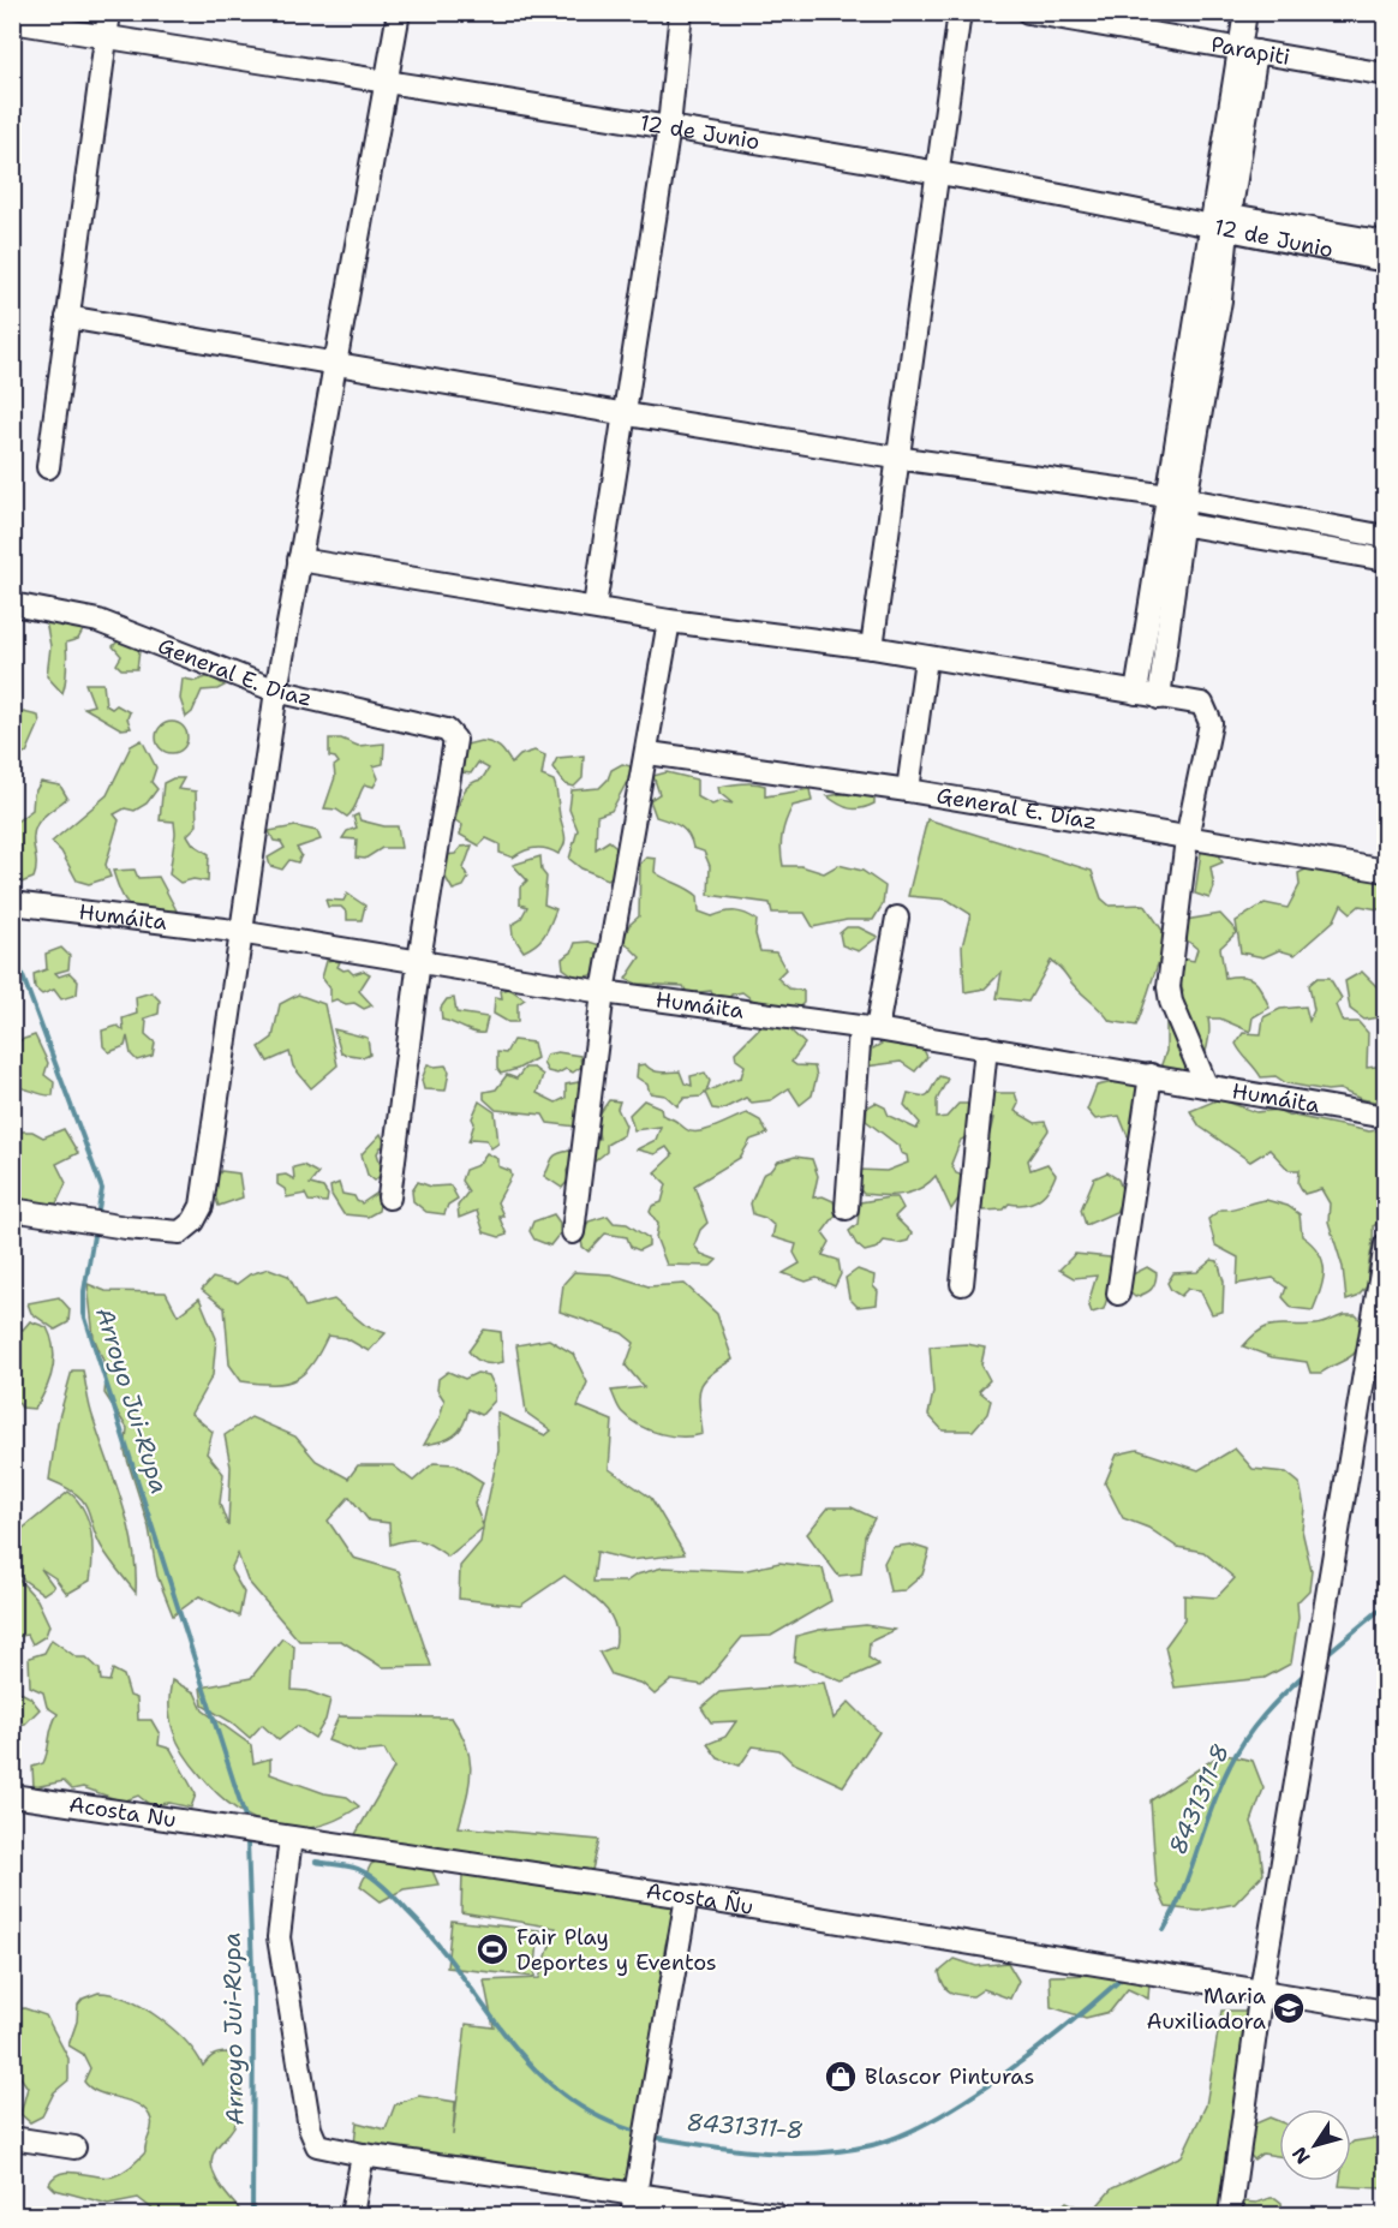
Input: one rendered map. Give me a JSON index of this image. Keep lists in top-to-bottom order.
{
  "streets": {
    "street": [
      "Parapiti",
      "12 de Junio",
      "General E. Díaz",
      "Humáita",
      "Acosta Ñu"
    ]
  },
  "crossings": [
    ["General E. Díaz", "Humáita"]
  ],
  "water": ["Arroyo Jui-Rupa", "8431311-8"],
  "places": {
    "sports": ["Fair Play Deportes y Eventos"],
    "school or university": ["Maria Auxiliadora"],
    "shop": ["Blascor Pinturas"]
  },
  "north": "bottom left"
}
